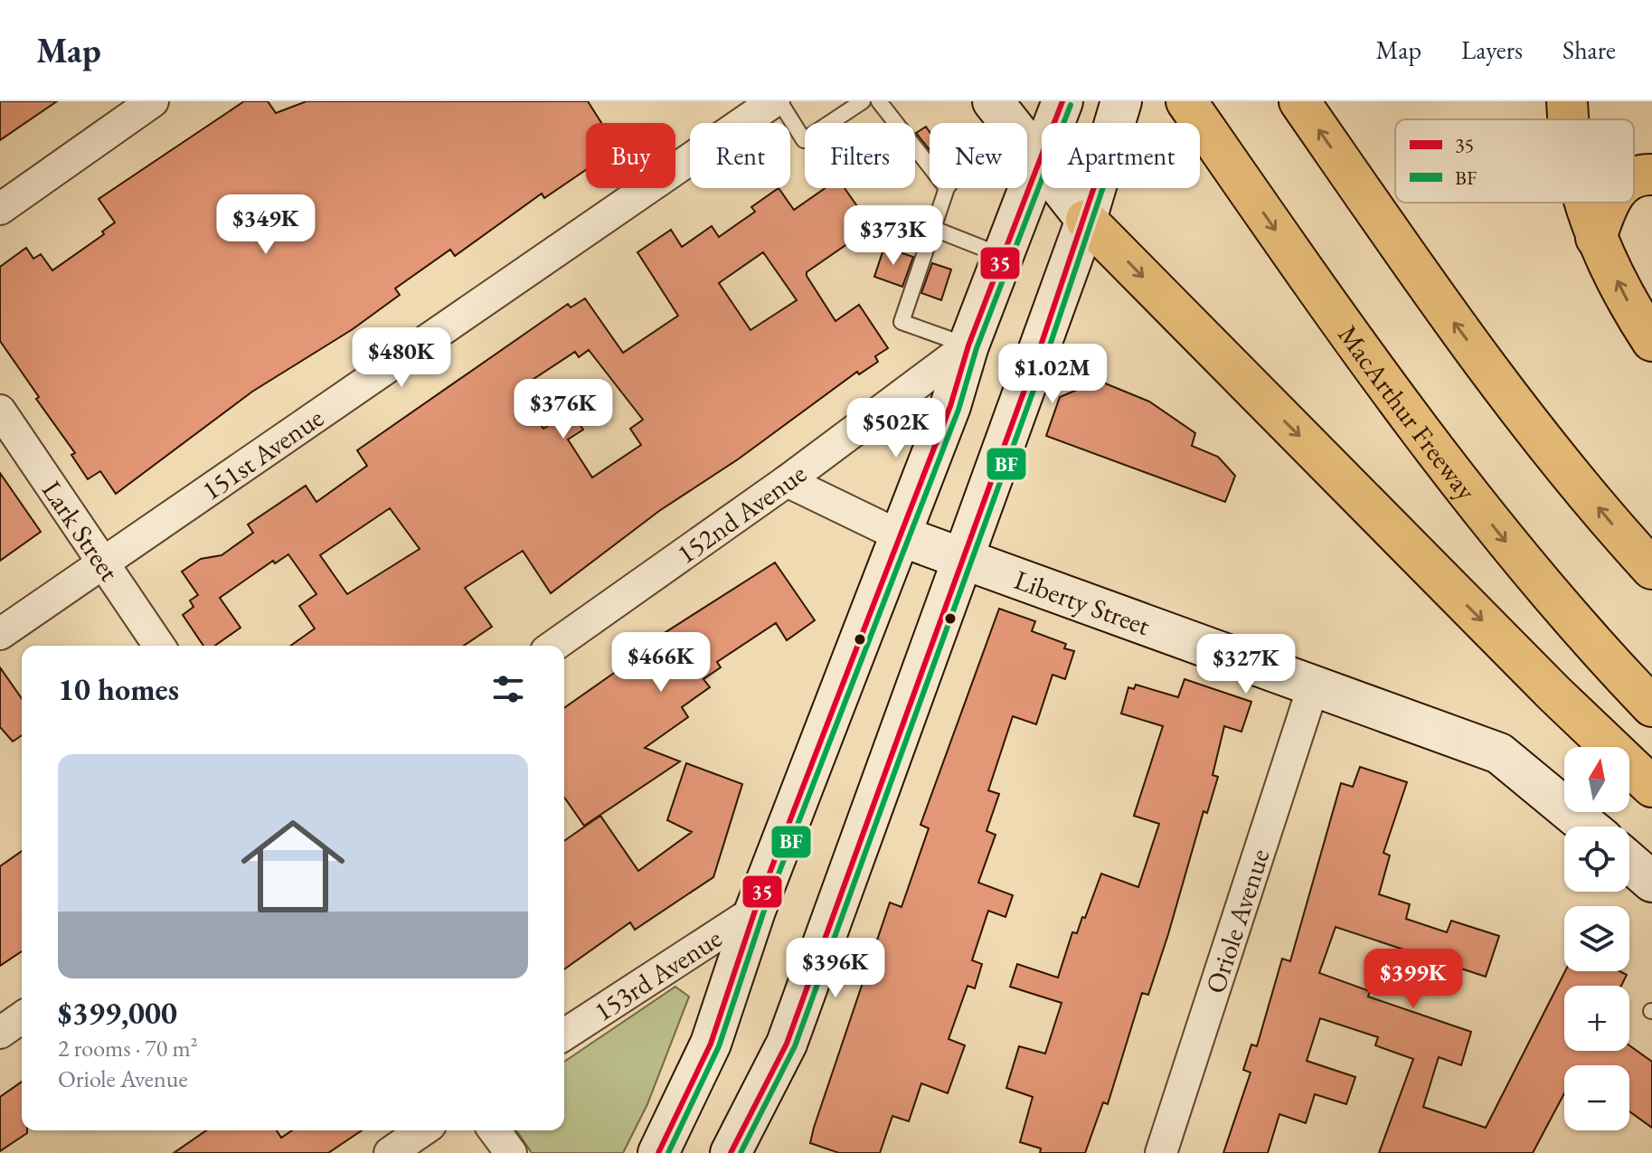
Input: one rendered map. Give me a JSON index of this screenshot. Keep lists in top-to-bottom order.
{
  "streets": {
    "highway": ["MacArthur Freeway"],
    "main road": ["Liberty Street"],
    "street": [
      "151st Avenue",
      "152nd Avenue",
      "Lark Street",
      "Oriole Avenue",
      "153rd Avenue"
    ]
  },
  "crossings": [
    ["151st Avenue", "Lark Street"],
    ["152nd Avenue", "Liberty Street"],
    ["Liberty Street", "Oriole Avenue"]
  ],
  "lines": ["transit line 35", "transit line BF"],
  "legend": ["35", "BF"],
  "north": "top",
  "page": {
    "header": "Map",
    "nav": ["Map", "Layers", "Share"],
    "chip": [
      "Buy",
      "Rent",
      "Filters",
      "New",
      "Apartment"
    ],
    "price": [
      "$349K",
      "$373K",
      "$480K",
      "$1.02M",
      "$376K",
      "$502K",
      "$466K",
      "$327K",
      "$396K",
      "$399K"
    ],
    "heading": "10 homes",
    "list": [
      {
        "name": "$399,000",
        "note": "2 rooms · 70 m² · Oriole Avenue"
      }
    ],
    "map_buttons": ["+", "−"]
  }
}
